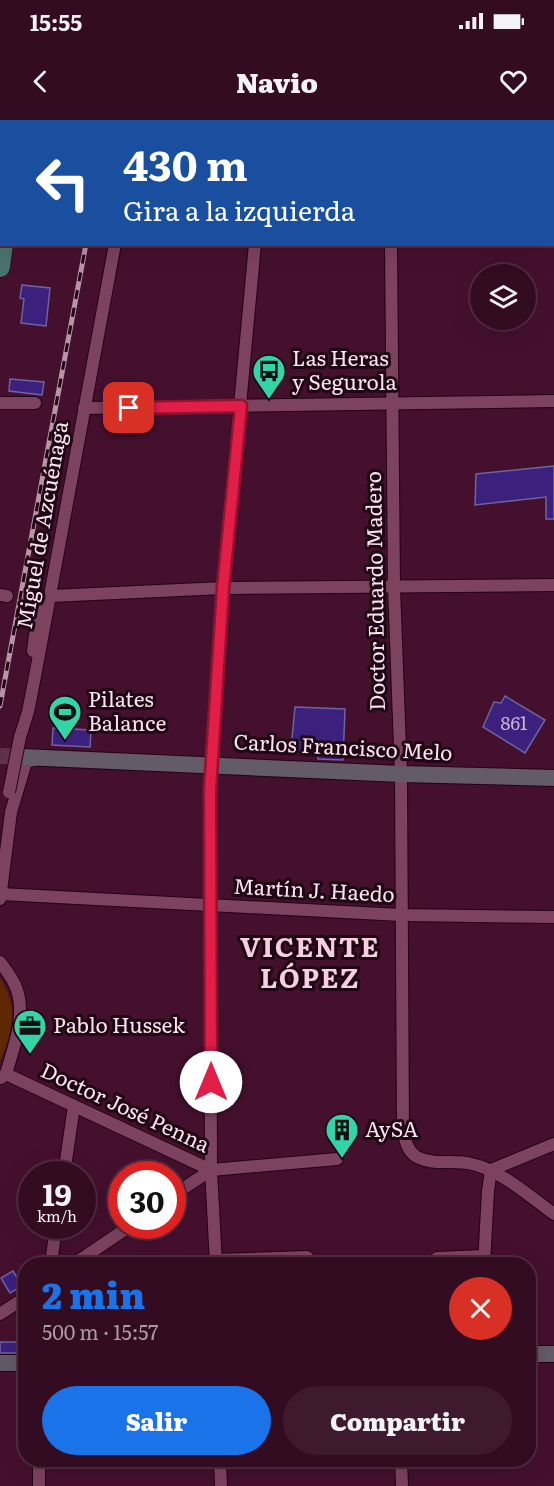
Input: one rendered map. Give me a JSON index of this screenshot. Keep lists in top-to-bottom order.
{
  "streets": {
    "street": [
      "Miguel de Azcuénaga",
      "Doctor Eduardo Madero",
      "Carlos Francisco Melo",
      "Martín J. Haedo",
      "Doctor José Penna"
    ]
  },
  "crossings": [
    ["Miguel de Azcuénaga", "Carlos Francisco Melo"],
    ["Miguel de Azcuénaga", "Martín J. Haedo"],
    ["Doctor Eduardo Madero", "Carlos Francisco Melo"],
    ["Doctor Eduardo Madero", "Martín J. Haedo"]
  ],
  "districts": ["VICENTE LÓPEZ"],
  "places": {
    "bus stop": ["Las Heras y Segurola"],
    "sports": ["Pilates Balance"],
    "office": ["Pablo Hussek"],
    "building": ["AySA"]
  },
  "house_numbers": ["861"],
  "page": {
    "status": "15:55",
    "header": "Navio",
    "turn": ["430 m", "Gira a la izquierda"],
    "speed": "19 km/h",
    "limit": "30",
    "heading": ["2 min", "500 m · 15:57"],
    "buttons": ["Salir", "Compartir"]
  }
}
